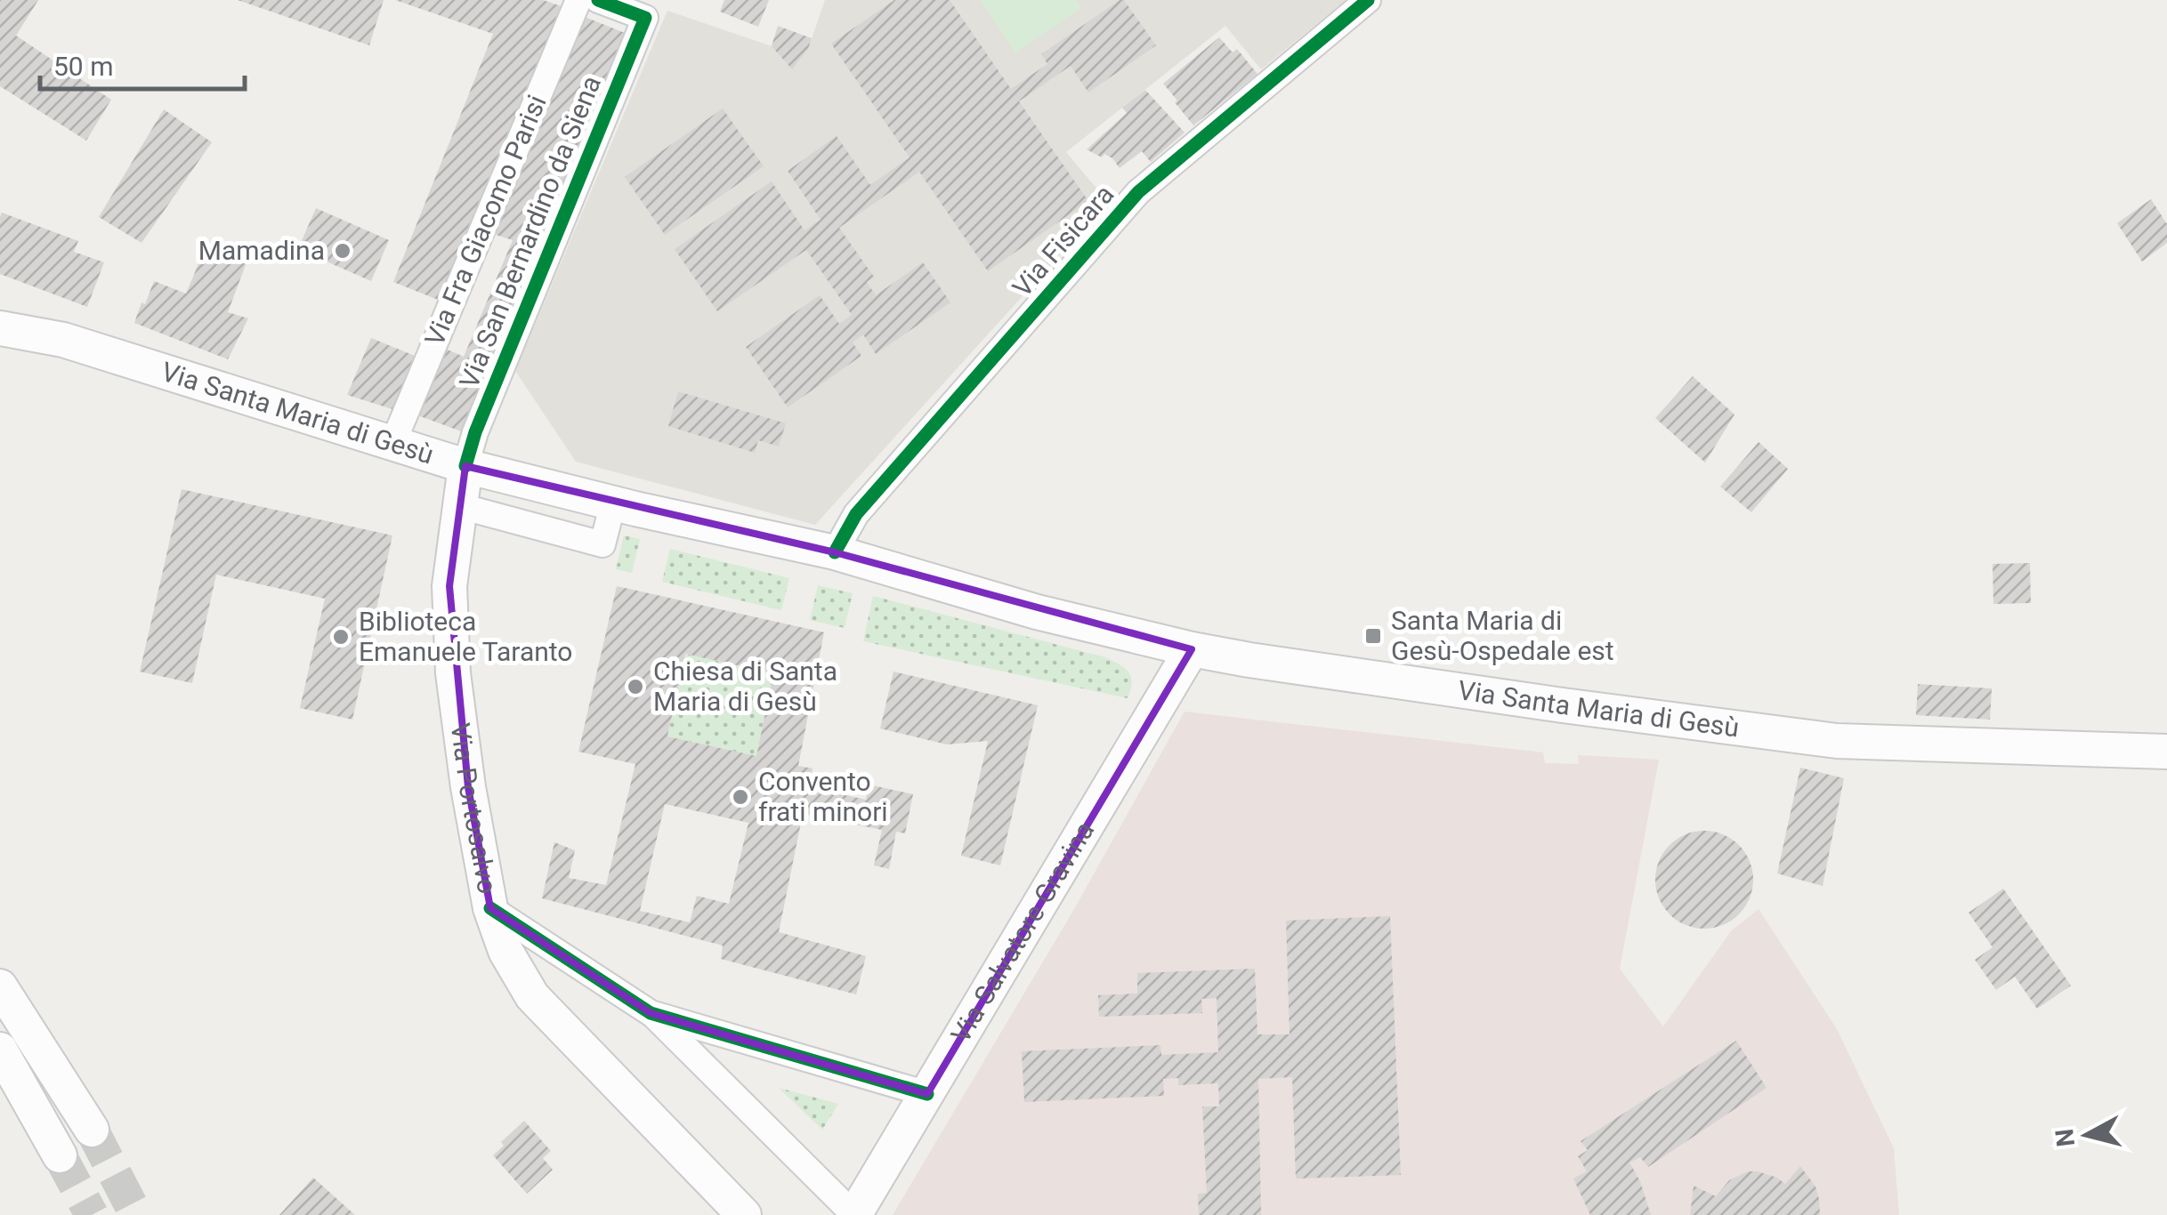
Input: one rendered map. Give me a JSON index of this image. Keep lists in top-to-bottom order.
{
  "streets": {
    "main road": ["Via Santa Maria di Gesù", "Via Portosalvo", "Via Salvatore Gravina"],
    "street": ["Via Fra Giacomo Parisi", "Via San Bernardino da Siena", "Via Fisicara"]
  },
  "crossings": [
    ["Via Fra Giacomo Parisi", "Via Santa Maria di Gesù"],
    ["Via San Bernardino da Siena", "Via Santa Maria di Gesù"],
    ["Via San Bernardino da Siena", "Via Portosalvo"],
    ["Via Santa Maria di Gesù", "Via Portosalvo"],
    ["Via Santa Maria di Gesù", "Via Salvatore Gravina"]
  ],
  "places": {
    "other": [
      "Mamadina",
      "Biblioteca Emanuele Taranto",
      "Chiesa di Santa Maria di Gesù",
      "Convento frati minori"
    ],
    "transit": ["Santa Maria di Gesù-Ospedale est"]
  },
  "scale_bar": "50 m",
  "north": "left"
}
